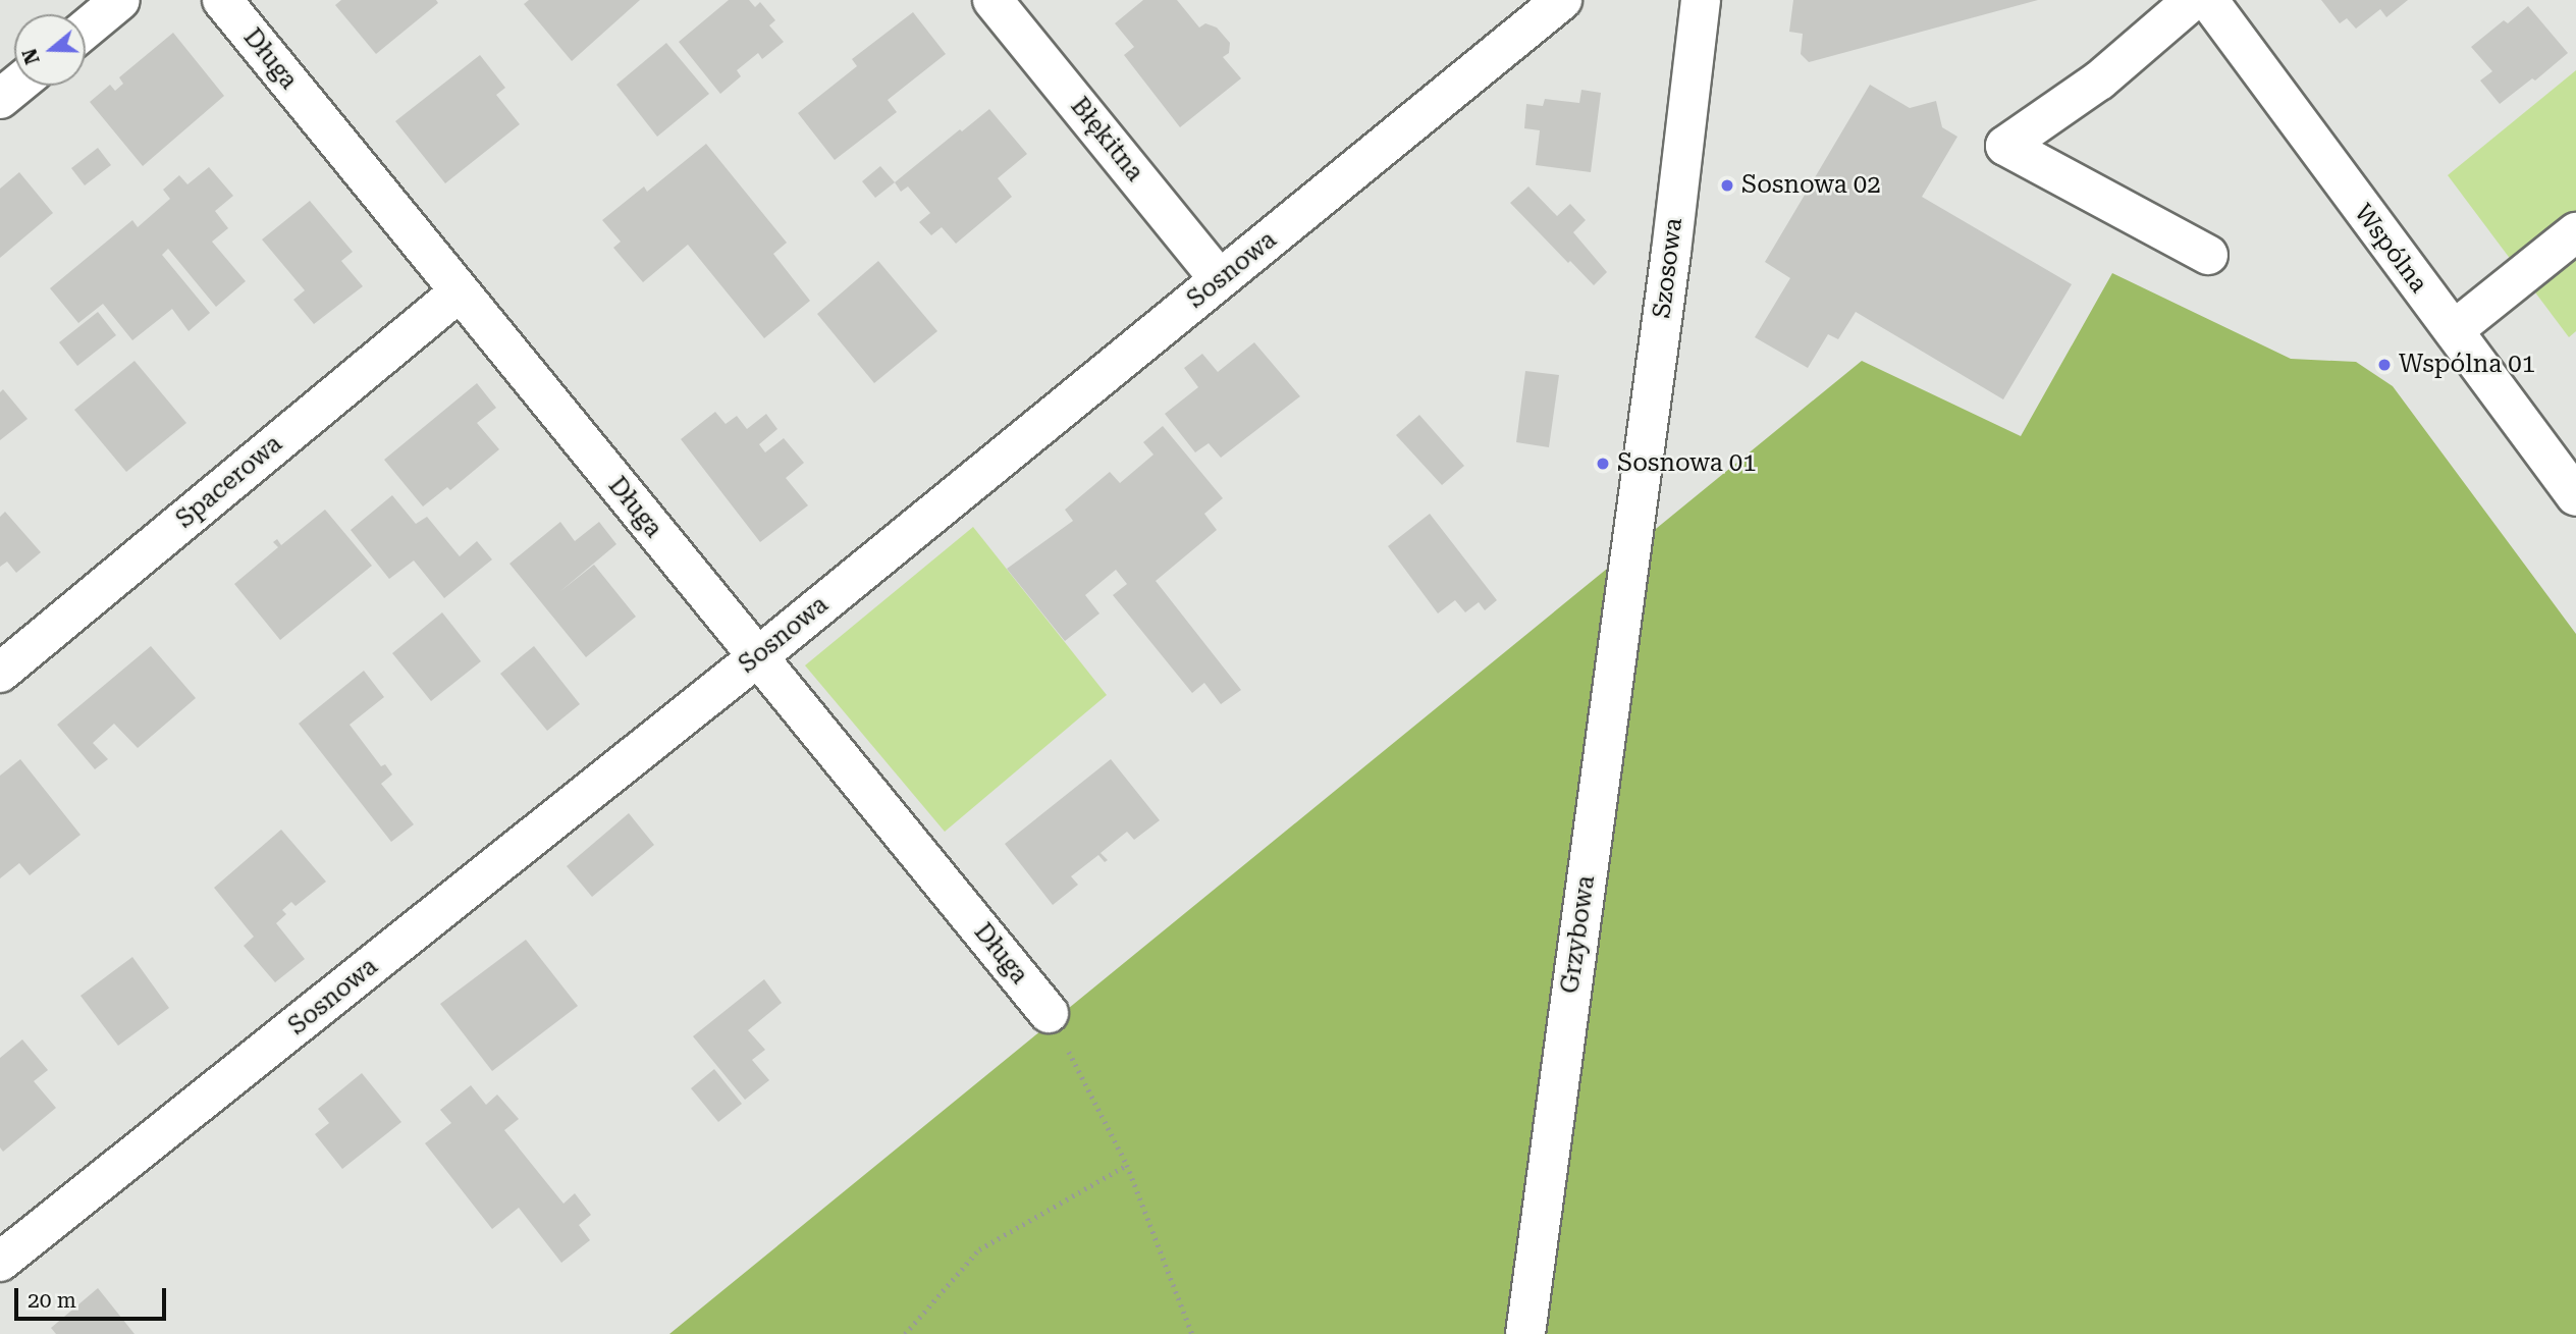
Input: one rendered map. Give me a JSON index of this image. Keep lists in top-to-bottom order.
{
  "streets": {
    "street": [
      "Długa",
      "Błękitna",
      "Wspólna",
      "Szosowa",
      "Sosnowa",
      "Spacerowa",
      "Grzybowa"
    ]
  },
  "crossings": [
    ["Długa", "Sosnowa"],
    ["Długa", "Spacerowa"],
    ["Błękitna", "Sosnowa"],
    ["Szosowa", "Grzybowa"]
  ],
  "places": ["Sosnowa 02", "Wspólna 01", "Sosnowa 01"],
  "scale_bar": "20 m",
  "north": "left"
}
